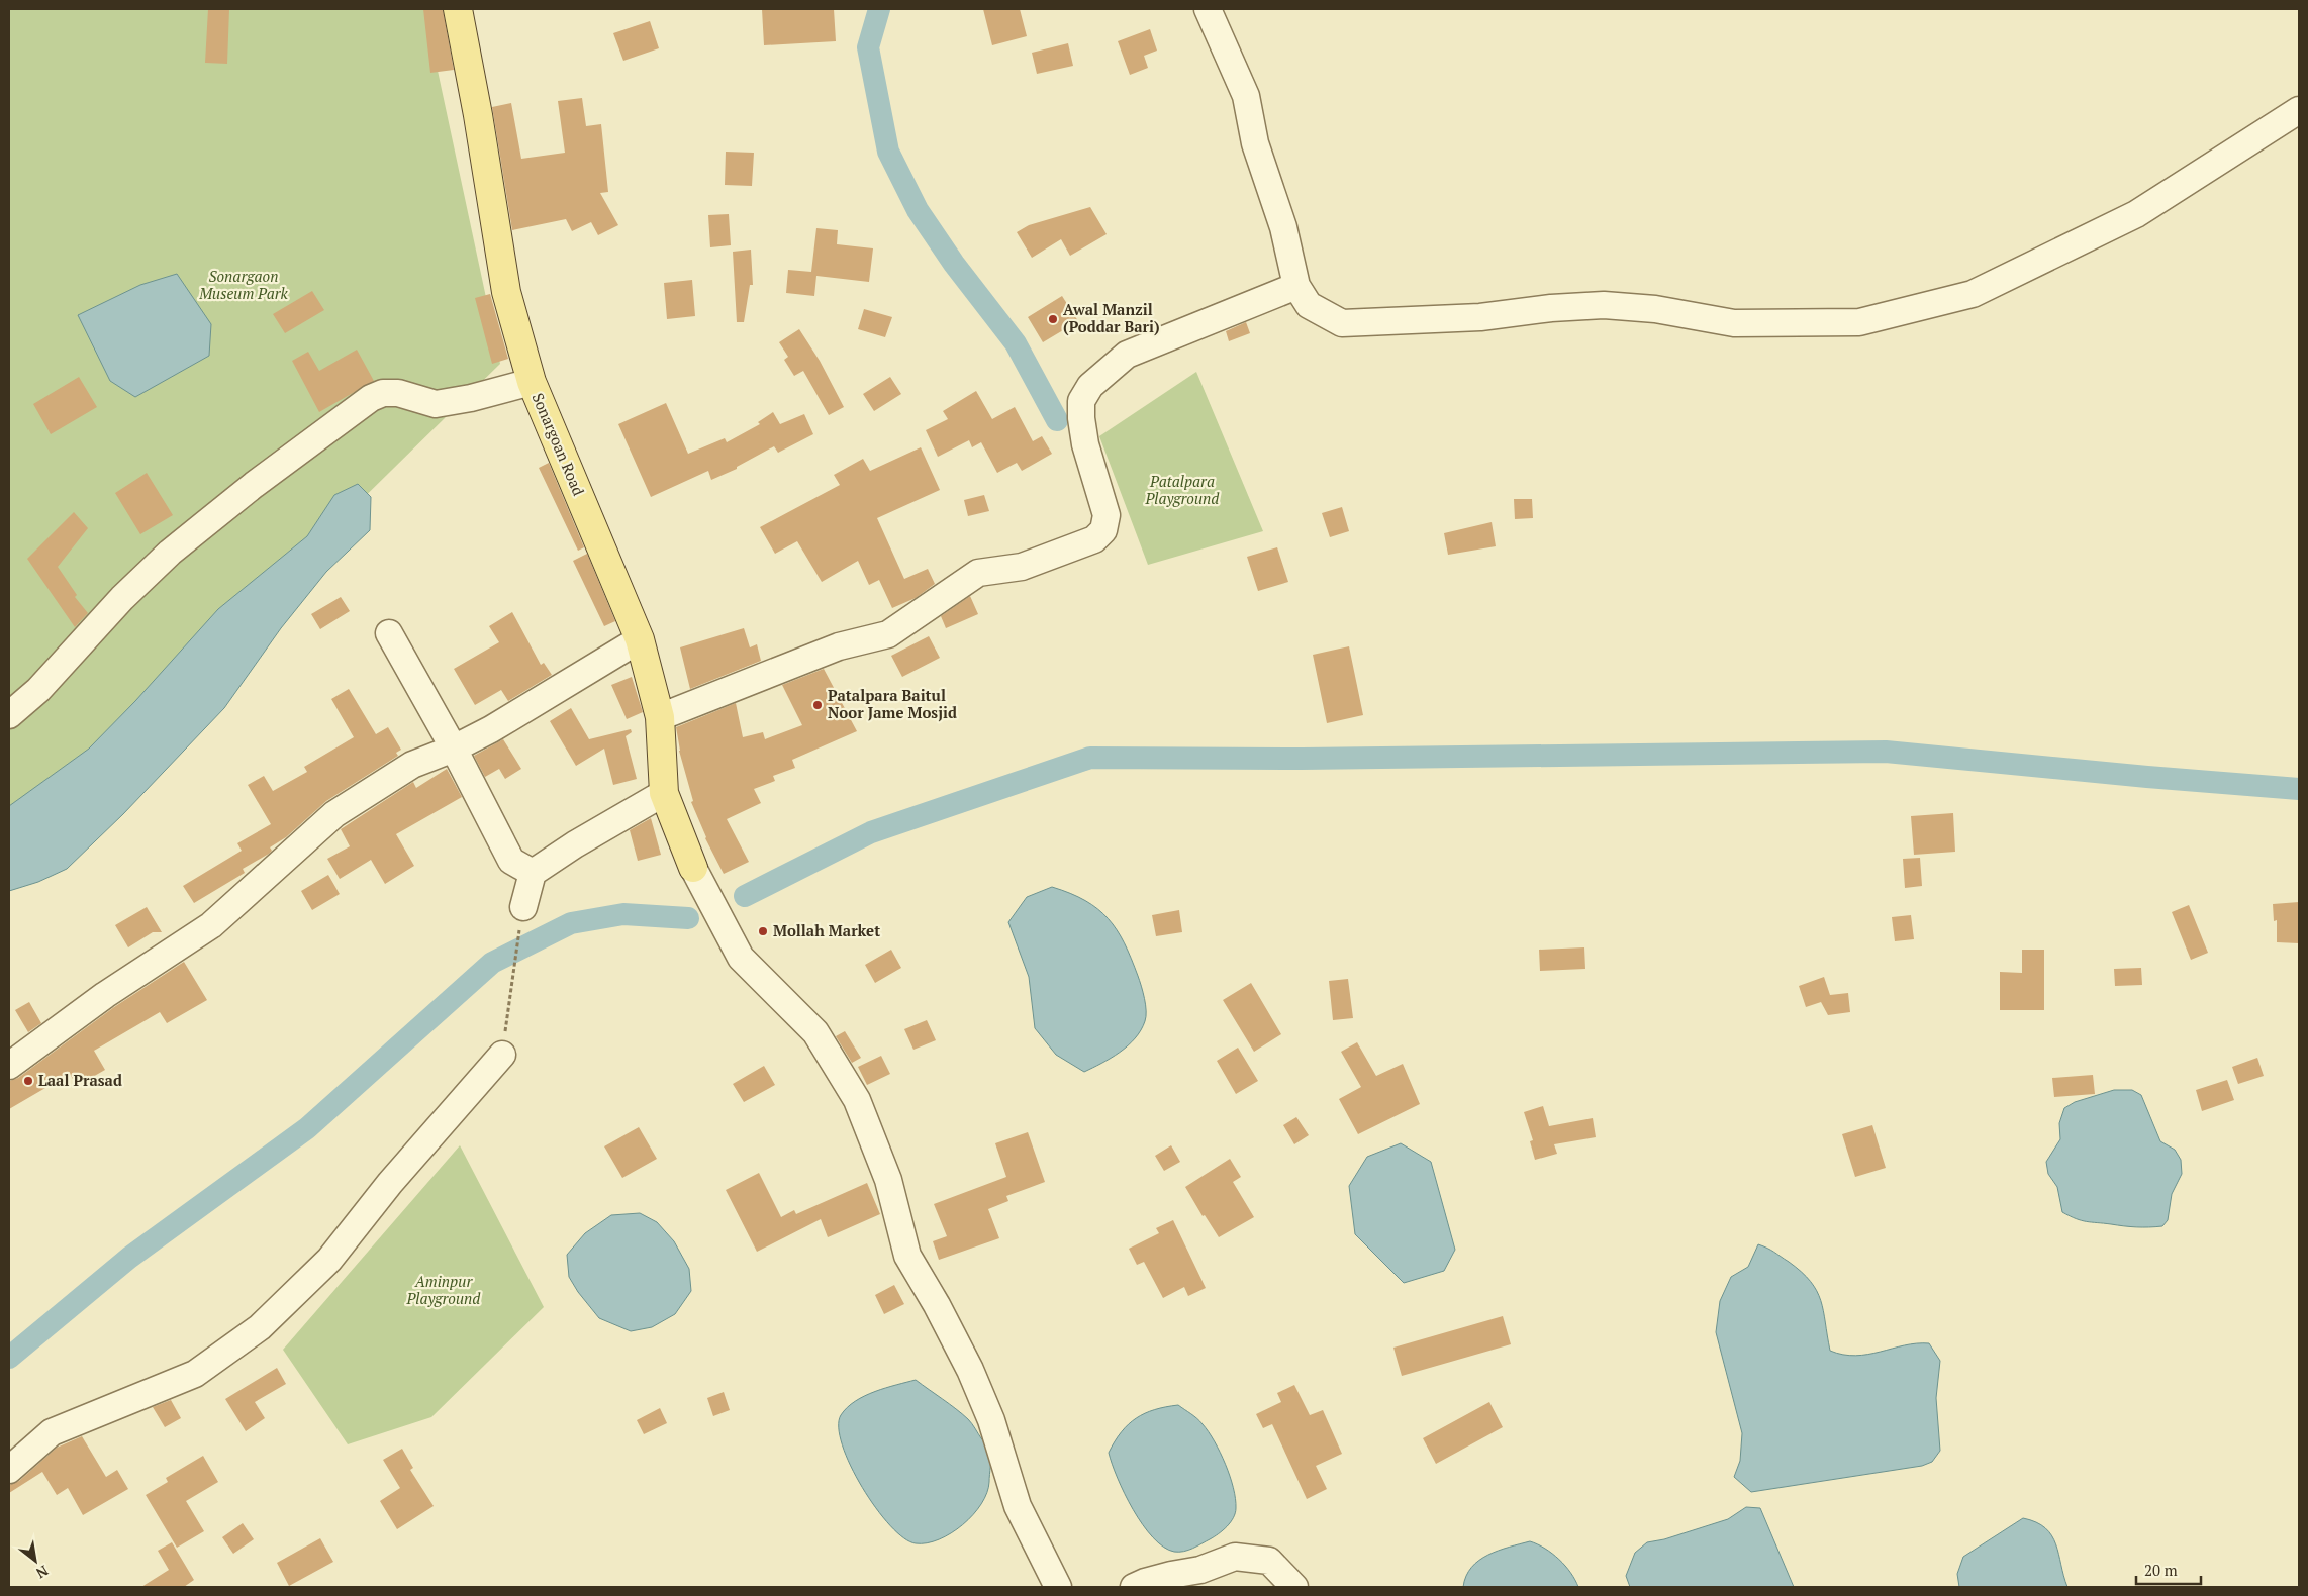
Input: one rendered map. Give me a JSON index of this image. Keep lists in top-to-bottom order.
{
  "streets": {
    "main road": ["Sonargoan Road"]
  },
  "parks": ["Sonargaon Museum Park", "Patalpara Playground", "Aminpur Playground"],
  "places": [
    "Awal Manzil (Poddar Bari)",
    "Patalpara Baitul Noor Jame Mosjid",
    "Mollah Market",
    "Laal Prasad"
  ],
  "scale_bar": "20 m",
  "north": "bottom right"
}
